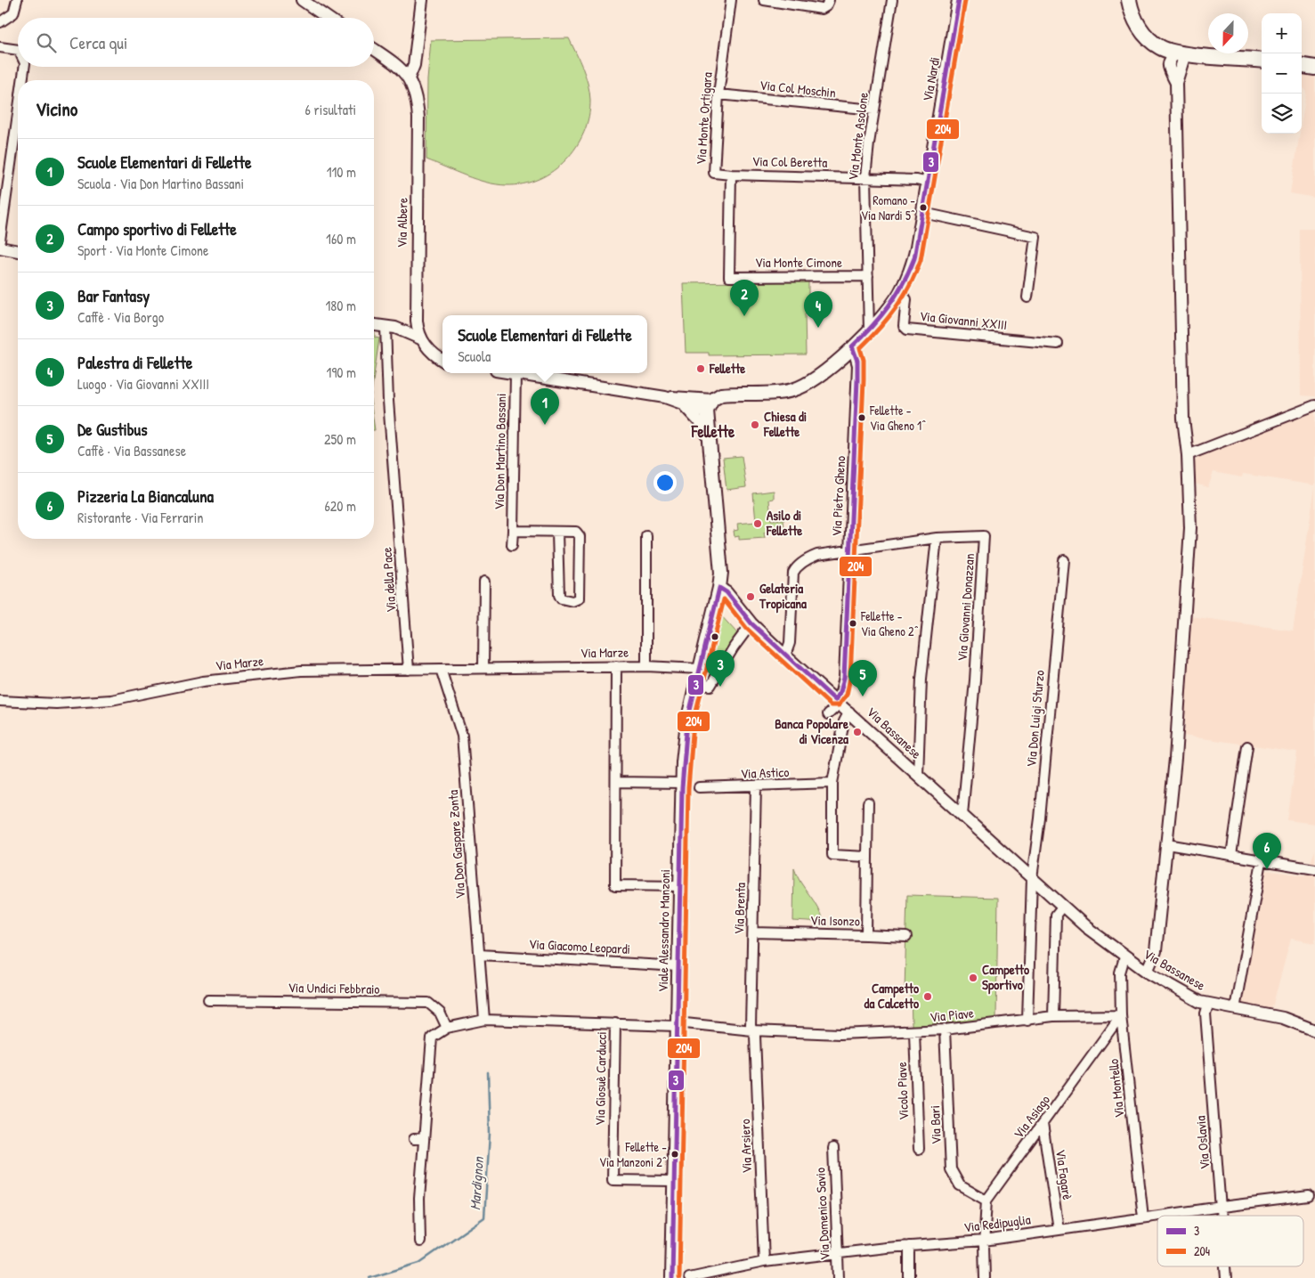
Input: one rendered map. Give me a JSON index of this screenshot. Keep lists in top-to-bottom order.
{
  "streets": {
    "main road": ["Via Nardi", "Viale Alessandro Manzoni"],
    "street": [
      "Via Col Moschin",
      "Via Monte Ortigara",
      "Via Monte Asolone",
      "Via Col Beretta",
      "Via Albere",
      "Via Monte Cimone",
      "Via Giovanni XXIII",
      "Via Don Martino Bassani",
      "Via Pietro Gheno",
      "Via della Pace",
      "Via Giovanni Donazzan",
      "Via Marze",
      "Via Don Luigi Sturzo",
      "Via Bassanese",
      "Via Astico",
      "Via Don Gaspare Zonta",
      "Via Brenta",
      "Via Isonzo",
      "Via Giacomo Leopardi",
      "Via Undici Febbraio",
      "Via Piave",
      "Via Giosuè Carducci",
      "Via Montello",
      "Vicolo Piave",
      "Via Asiago",
      "Via Bari",
      "Via Oslavia",
      "Via Arsiero",
      "Via Fagarè",
      "Via Domenico Savio",
      "Via Redipuglia"
    ]
  },
  "crossings": [
    ["Via Nardi", "Via Col Beretta"],
    ["Via Nardi", "Via Giovanni XXIII"],
    ["Via Col Moschin", "Via Monte Ortigara"],
    ["Via Col Moschin", "Via Monte Asolone"],
    ["Via Monte Ortigara", "Via Col Beretta"],
    ["Via Monte Ortigara", "Via Monte Cimone"],
    ["Via Monte Asolone", "Via Col Beretta"],
    ["Via Monte Asolone", "Via Monte Cimone"],
    ["Via Col Beretta", "Via Monte Cimone"],
    ["Via Pietro Gheno", "Via Giovanni Donazzan"],
    ["Via Pietro Gheno", "Via Bassanese"],
    ["Via della Pace", "Via Marze"],
    ["Via Giovanni Donazzan", "Via Bassanese"],
    ["Via Marze", "Via Don Gaspare Zonta"],
    ["Via Marze", "Viale Alessandro Manzoni"],
    ["Via Don Luigi Sturzo", "Via Bassanese"],
    ["Via Bassanese", "Viale Alessandro Manzoni"],
    ["Via Bassanese", "Via Montello"],
    ["Via Bassanese", "Via Oslavia"],
    ["Via Astico", "Via Brenta"],
    ["Via Don Gaspare Zonta", "Via Giacomo Leopardi"],
    ["Via Brenta", "Via Isonzo"],
    ["Via Brenta", "Via Piave"],
    ["Via Brenta", "Via Arsiero"],
    ["Viale Alessandro Manzoni", "Via Giacomo Leopardi"],
    ["Viale Alessandro Manzoni", "Via Piave"],
    ["Viale Alessandro Manzoni", "Via Giosuè Carducci"],
    ["Via Piave", "Via Montello"],
    ["Via Piave", "Vicolo Piave"],
    ["Via Piave", "Via Asiago"],
    ["Via Piave", "Via Bari"],
    ["Via Piave", "Via Arsiero"],
    ["Via Montello", "Via Asiago"],
    ["Via Montello", "Via Redipuglia"],
    ["Via Asiago", "Via Bari"],
    ["Via Asiago", "Via Fagarè"],
    ["Via Oslavia", "Via Redipuglia"],
    ["Via Arsiero", "Via Redipuglia"],
    ["Via Fagarè", "Via Redipuglia"],
    ["Via Domenico Savio", "Via Redipuglia"]
  ],
  "districts": ["Fellette"],
  "water": ["Mardignon"],
  "places": [
    "Romano - Via Nardi 5^",
    "Fellette",
    "Fellette - Via Gheno 1^",
    "Chiesa di Fellette",
    "Asilo di Fellette",
    "Gelateria Tropicana",
    "Fellette - Via Gheno 2^",
    "Banca Popolare di Vicenza",
    "Campetto Sportivo",
    "Campetto da Calcetto",
    "Fellette - Via Manzoni 2^"
  ],
  "lines": ["transit line 3", "transit line 204"],
  "legend": ["3", "204"],
  "north": "bottom",
  "page": {
    "map_buttons": ["+", "−"],
    "search": "Cerca qui",
    "heading": ["Vicino", "6 risultati"],
    "list": [
      {
        "mark": "1",
        "name": "Scuole Elementari di Fellette",
        "note": "Scuola · Via Don Martino Bassani",
        "value": "110 m"
      },
      {
        "mark": "2",
        "name": "Campo sportivo di Fellette",
        "note": "Sport · Via Monte Cimone",
        "value": "160 m"
      },
      {
        "mark": "3",
        "name": "Bar Fantasy",
        "note": "Caffè · Via Borgo",
        "value": "180 m"
      },
      {
        "mark": "4",
        "name": "Palestra di Fellette",
        "note": "Luogo · Via Giovanni XXIII",
        "value": "190 m"
      },
      {
        "mark": "5",
        "name": "De Gustibus",
        "note": "Caffè · Via Bassanese",
        "value": "250 m"
      },
      {
        "mark": "6",
        "name": "Pizzeria La Biancaluna",
        "note": "Ristorante · Via Ferrarin",
        "value": "620 m"
      }
    ],
    "pins": [
      "2",
      "4",
      "1",
      "3",
      "5",
      "6"
    ],
    "popup": ["Scuole Elementari di Fellette", "Scuola"]
  }
}
